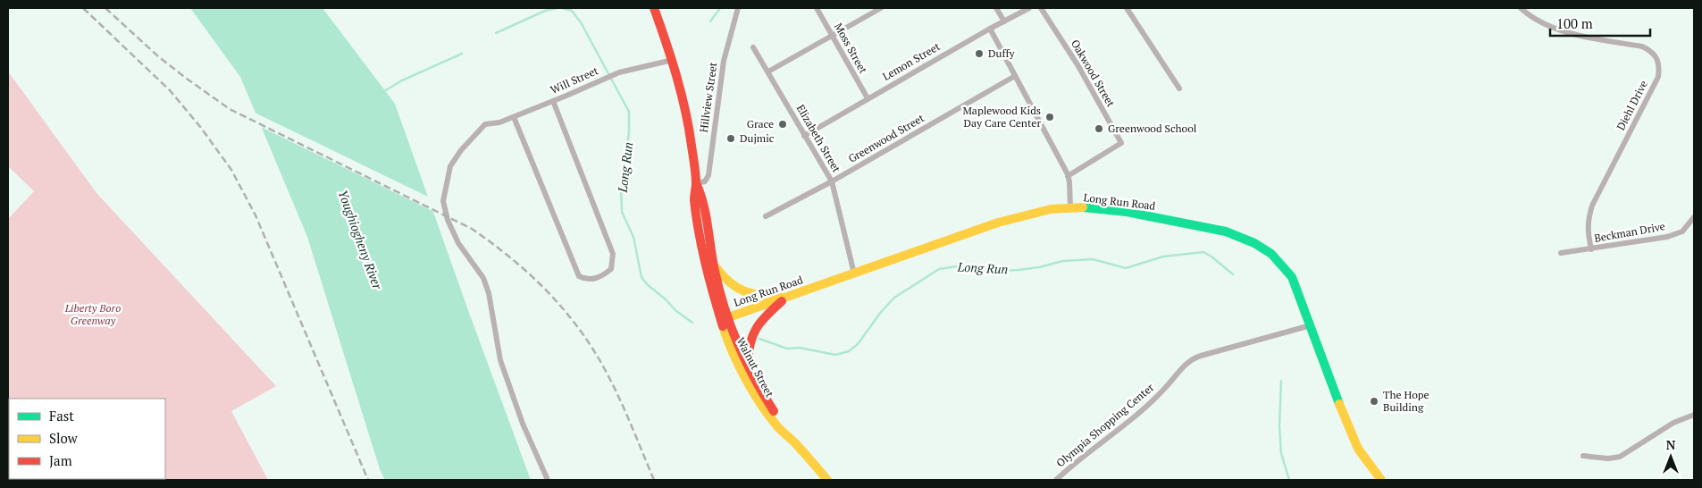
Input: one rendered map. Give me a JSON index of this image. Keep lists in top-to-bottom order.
{
  "streets": {
    "main road": ["Long Run Road", "Walnut Street"],
    "street": [
      "Moss Street",
      "Lemon Street",
      "Oakwood Street",
      "Will Street",
      "Hillview Street",
      "Diehl Drive",
      "Elizabeth Street",
      "Greenwood Street",
      "Beckman Drive",
      "Olympia Shopping Center"
    ]
  },
  "crossings": [
    ["Moss Street", "Lemon Street"],
    ["Lemon Street", "Elizabeth Street"],
    ["Will Street", "Walnut Street"],
    ["Hillview Street", "Walnut Street"],
    ["Diehl Drive", "Beckman Drive"],
    ["Elizabeth Street", "Greenwood Street"],
    ["Elizabeth Street", "Long Run Road"],
    ["Long Run Road", "Walnut Street"],
    ["Long Run Road", "Olympia Shopping Center"]
  ],
  "water": ["Long Run", "Youghiogheny River"],
  "parks": ["Liberty Boro Greenway"],
  "places": [
    "Duffy",
    "Maplewood Kids Day Care Center",
    "Grace",
    "Greenwood School",
    "Dujmic",
    "The Hope Building"
  ],
  "legend": ["Fast", "Slow", "Jam"],
  "scale_bar": "100 m",
  "north": "top"
}
